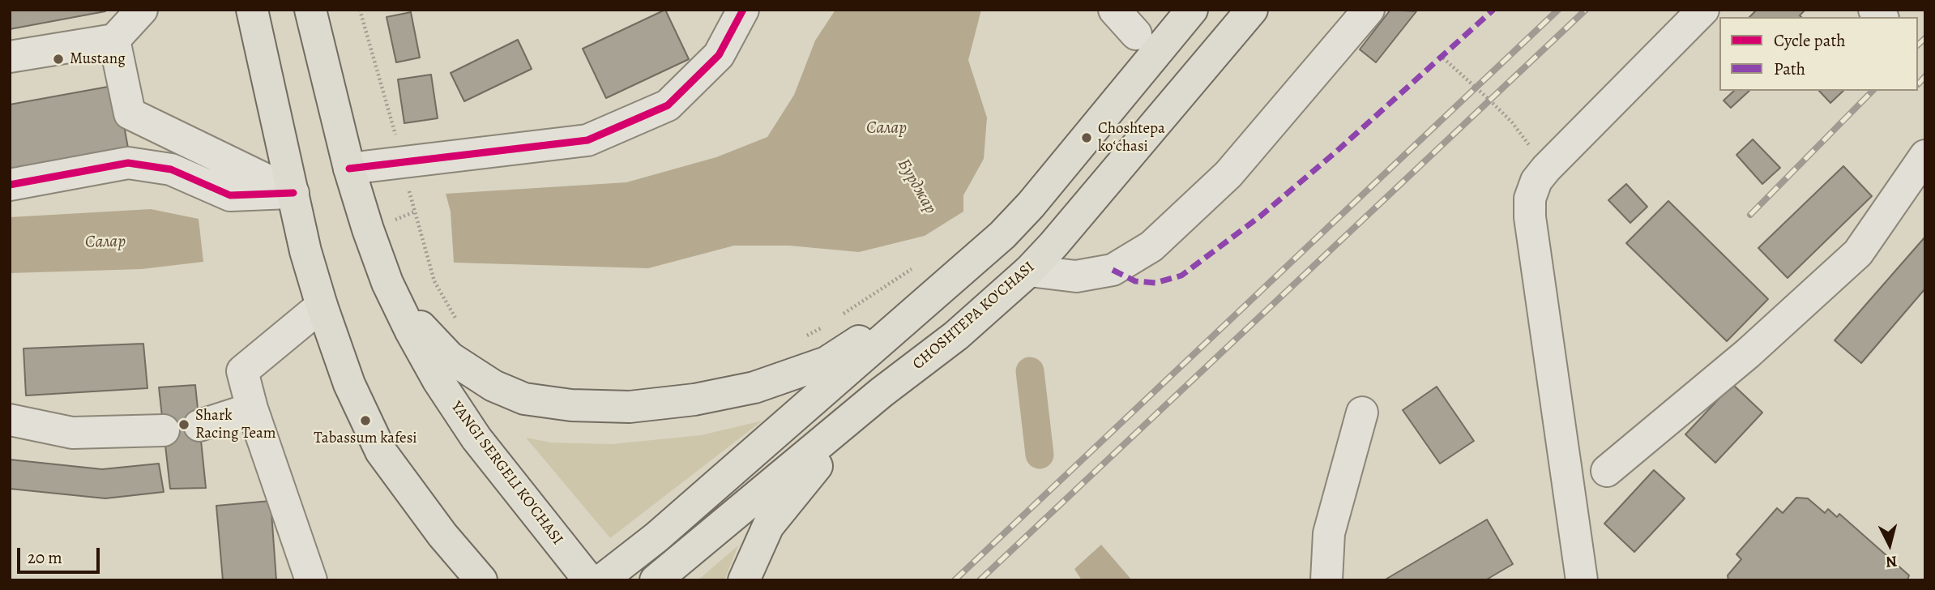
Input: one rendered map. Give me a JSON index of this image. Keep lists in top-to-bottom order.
{
  "streets": {
    "main road": ["CHOSHTEPA KO'CHASI", "YANGI SERGELI KO'CHASI"]
  },
  "water": ["Салар", "Бурджар"],
  "places": [
    "Mustang",
    "Choshtepa koʻchasi",
    "Tabassum kafesi",
    "Shark Racing Team"
  ],
  "legend": ["Cycle path", "Path"],
  "scale_bar": "20 m",
  "north": "bottom"
}
